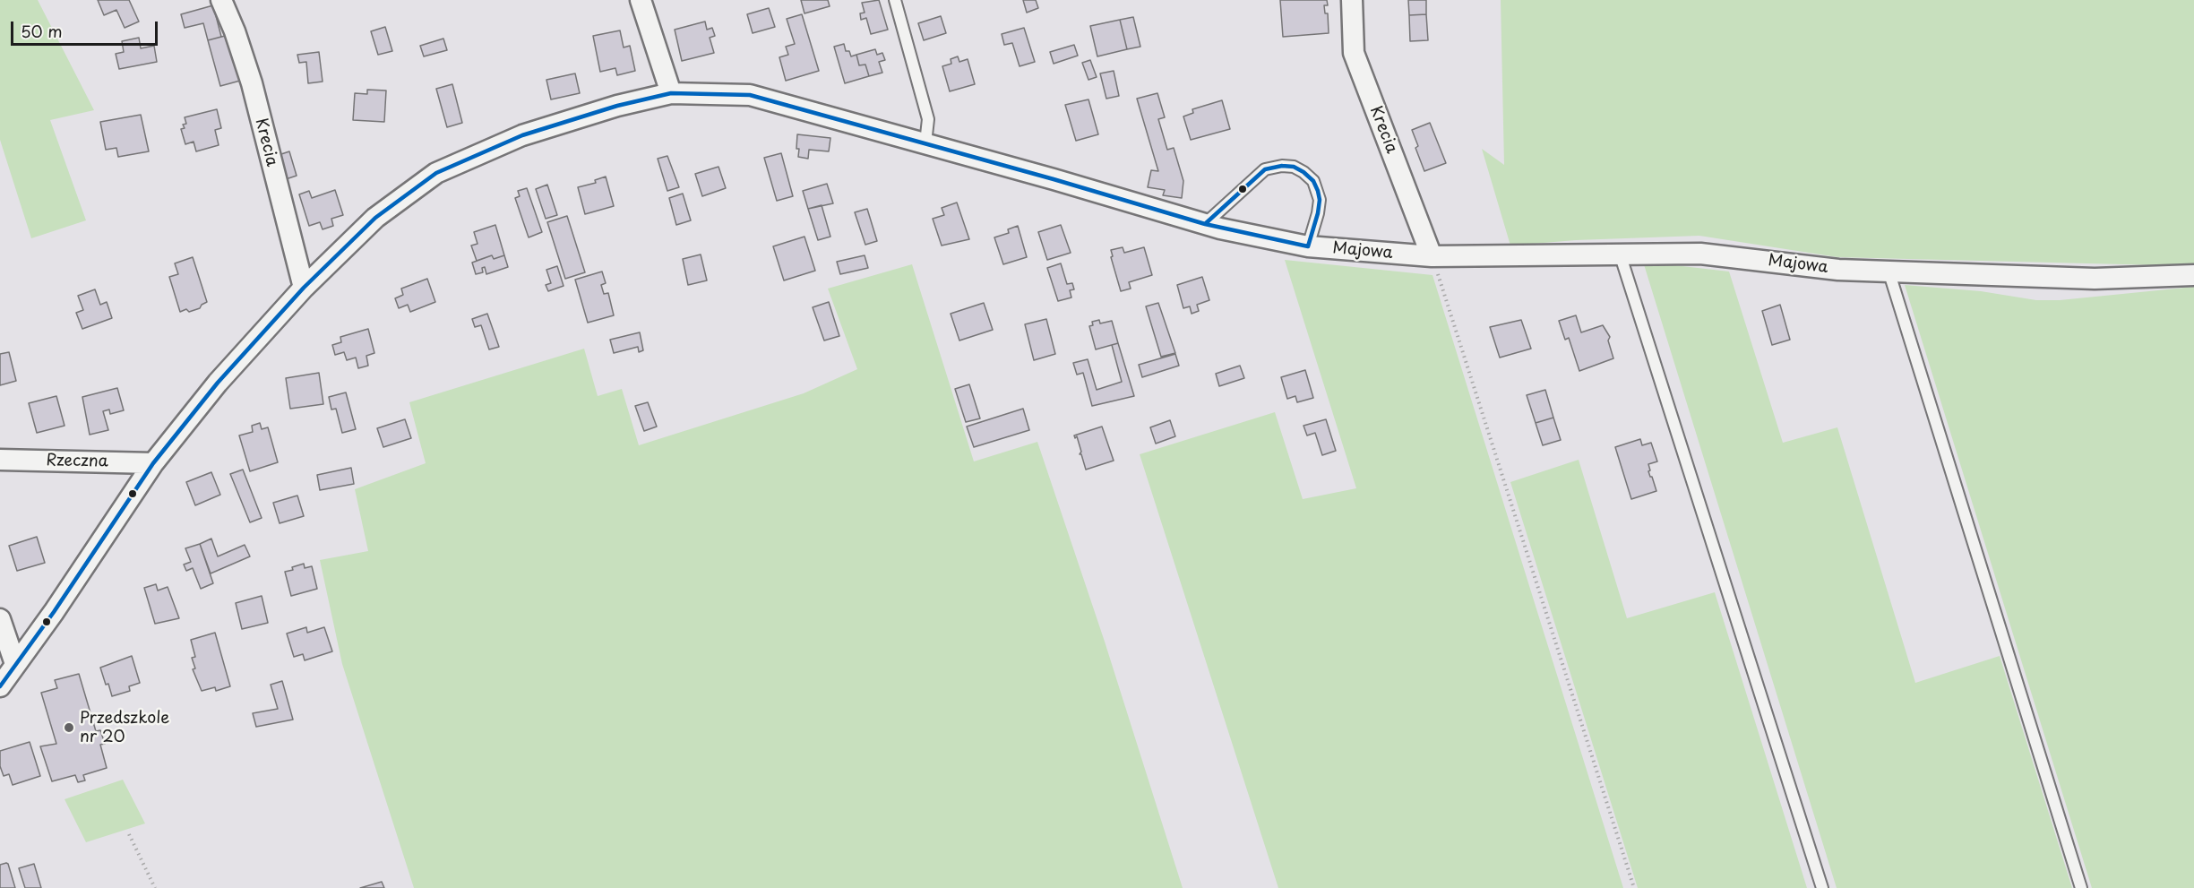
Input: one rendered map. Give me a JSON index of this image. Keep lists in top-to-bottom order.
{
  "streets": {
    "street": ["Krecia", "Majowa", "Rzeczna"]
  },
  "crossings": [
    ["Krecia", "Majowa"],
    ["Majowa", "Rzeczna"]
  ],
  "places": ["Przedszkole nr 20"],
  "scale_bar": "50 m"
}
